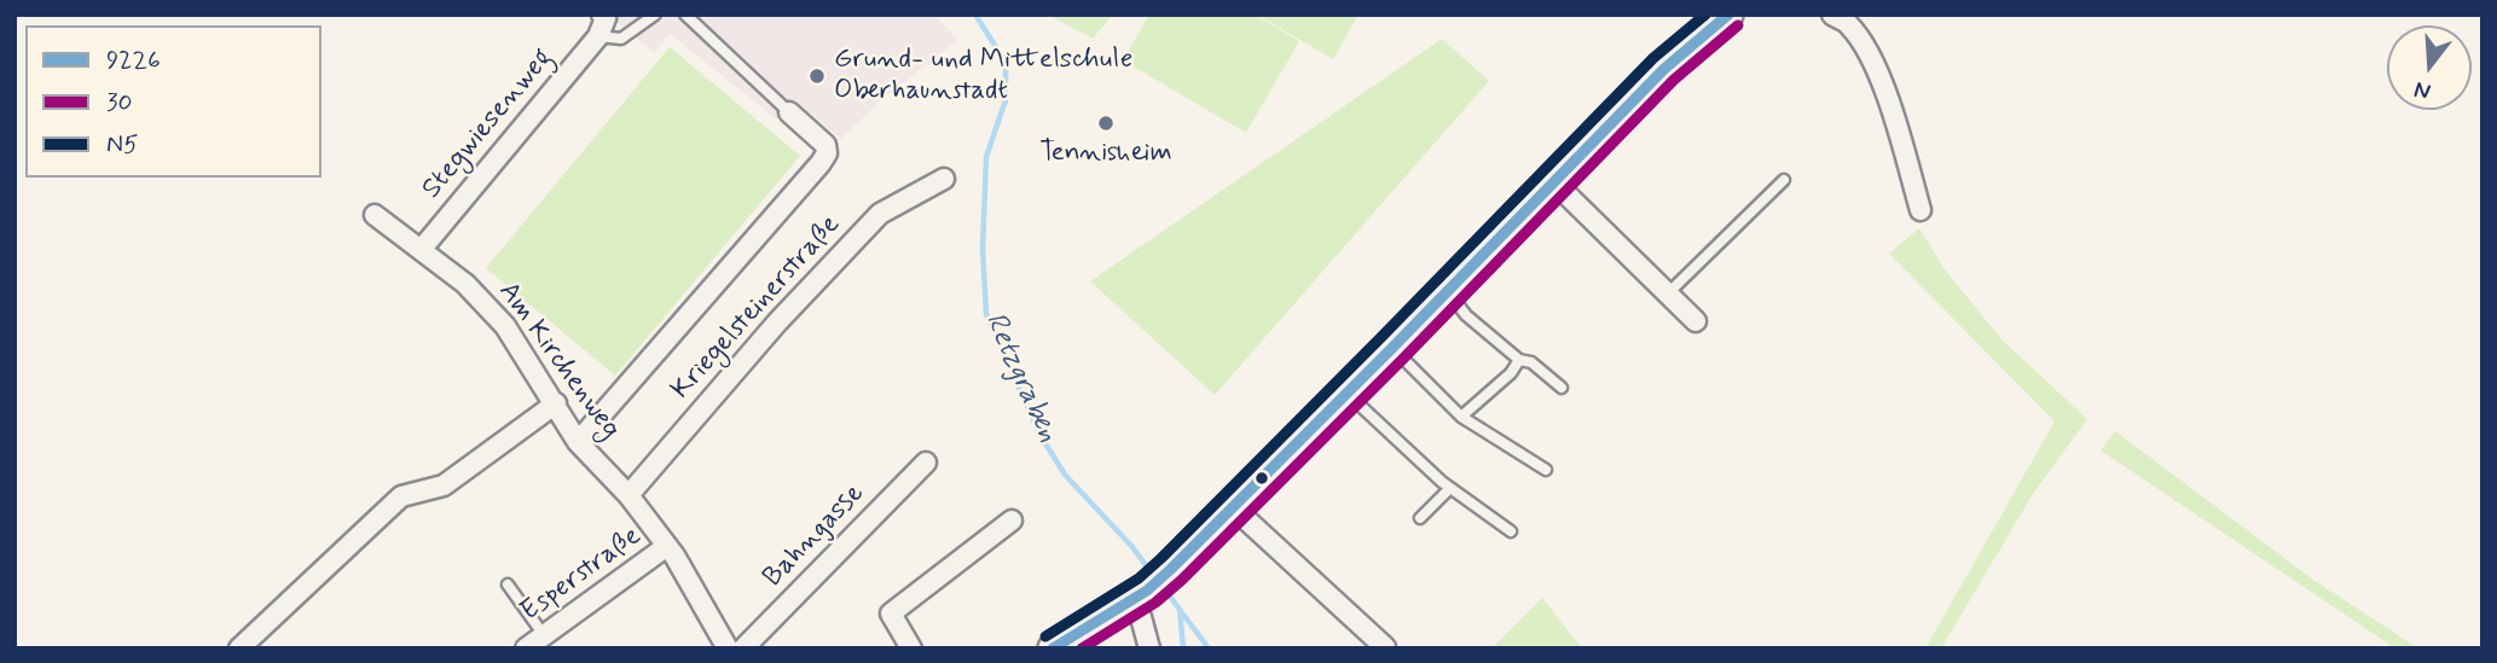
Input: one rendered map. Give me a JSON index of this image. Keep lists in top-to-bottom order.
{
  "streets": {
    "street": [
      "Stegwiesenweg",
      "Kriegelsteinerstraße",
      "Am Kirchenweg",
      "Bahngasse",
      "Esperstraße"
    ]
  },
  "crossings": [
    ["Stegwiesenweg", "Am Kirchenweg"],
    ["Kriegelsteinerstraße", "Am Kirchenweg"],
    ["Am Kirchenweg", "Esperstraße"]
  ],
  "water": ["Retzgraben"],
  "places": ["Grund- und Mittelschule Oberhaunstadt", "Tennisheim"],
  "lines": ["transit line 9226", "transit line N5", "transit line 30"],
  "legend": ["9226", "30", "N5"],
  "north": "bottom"
}
